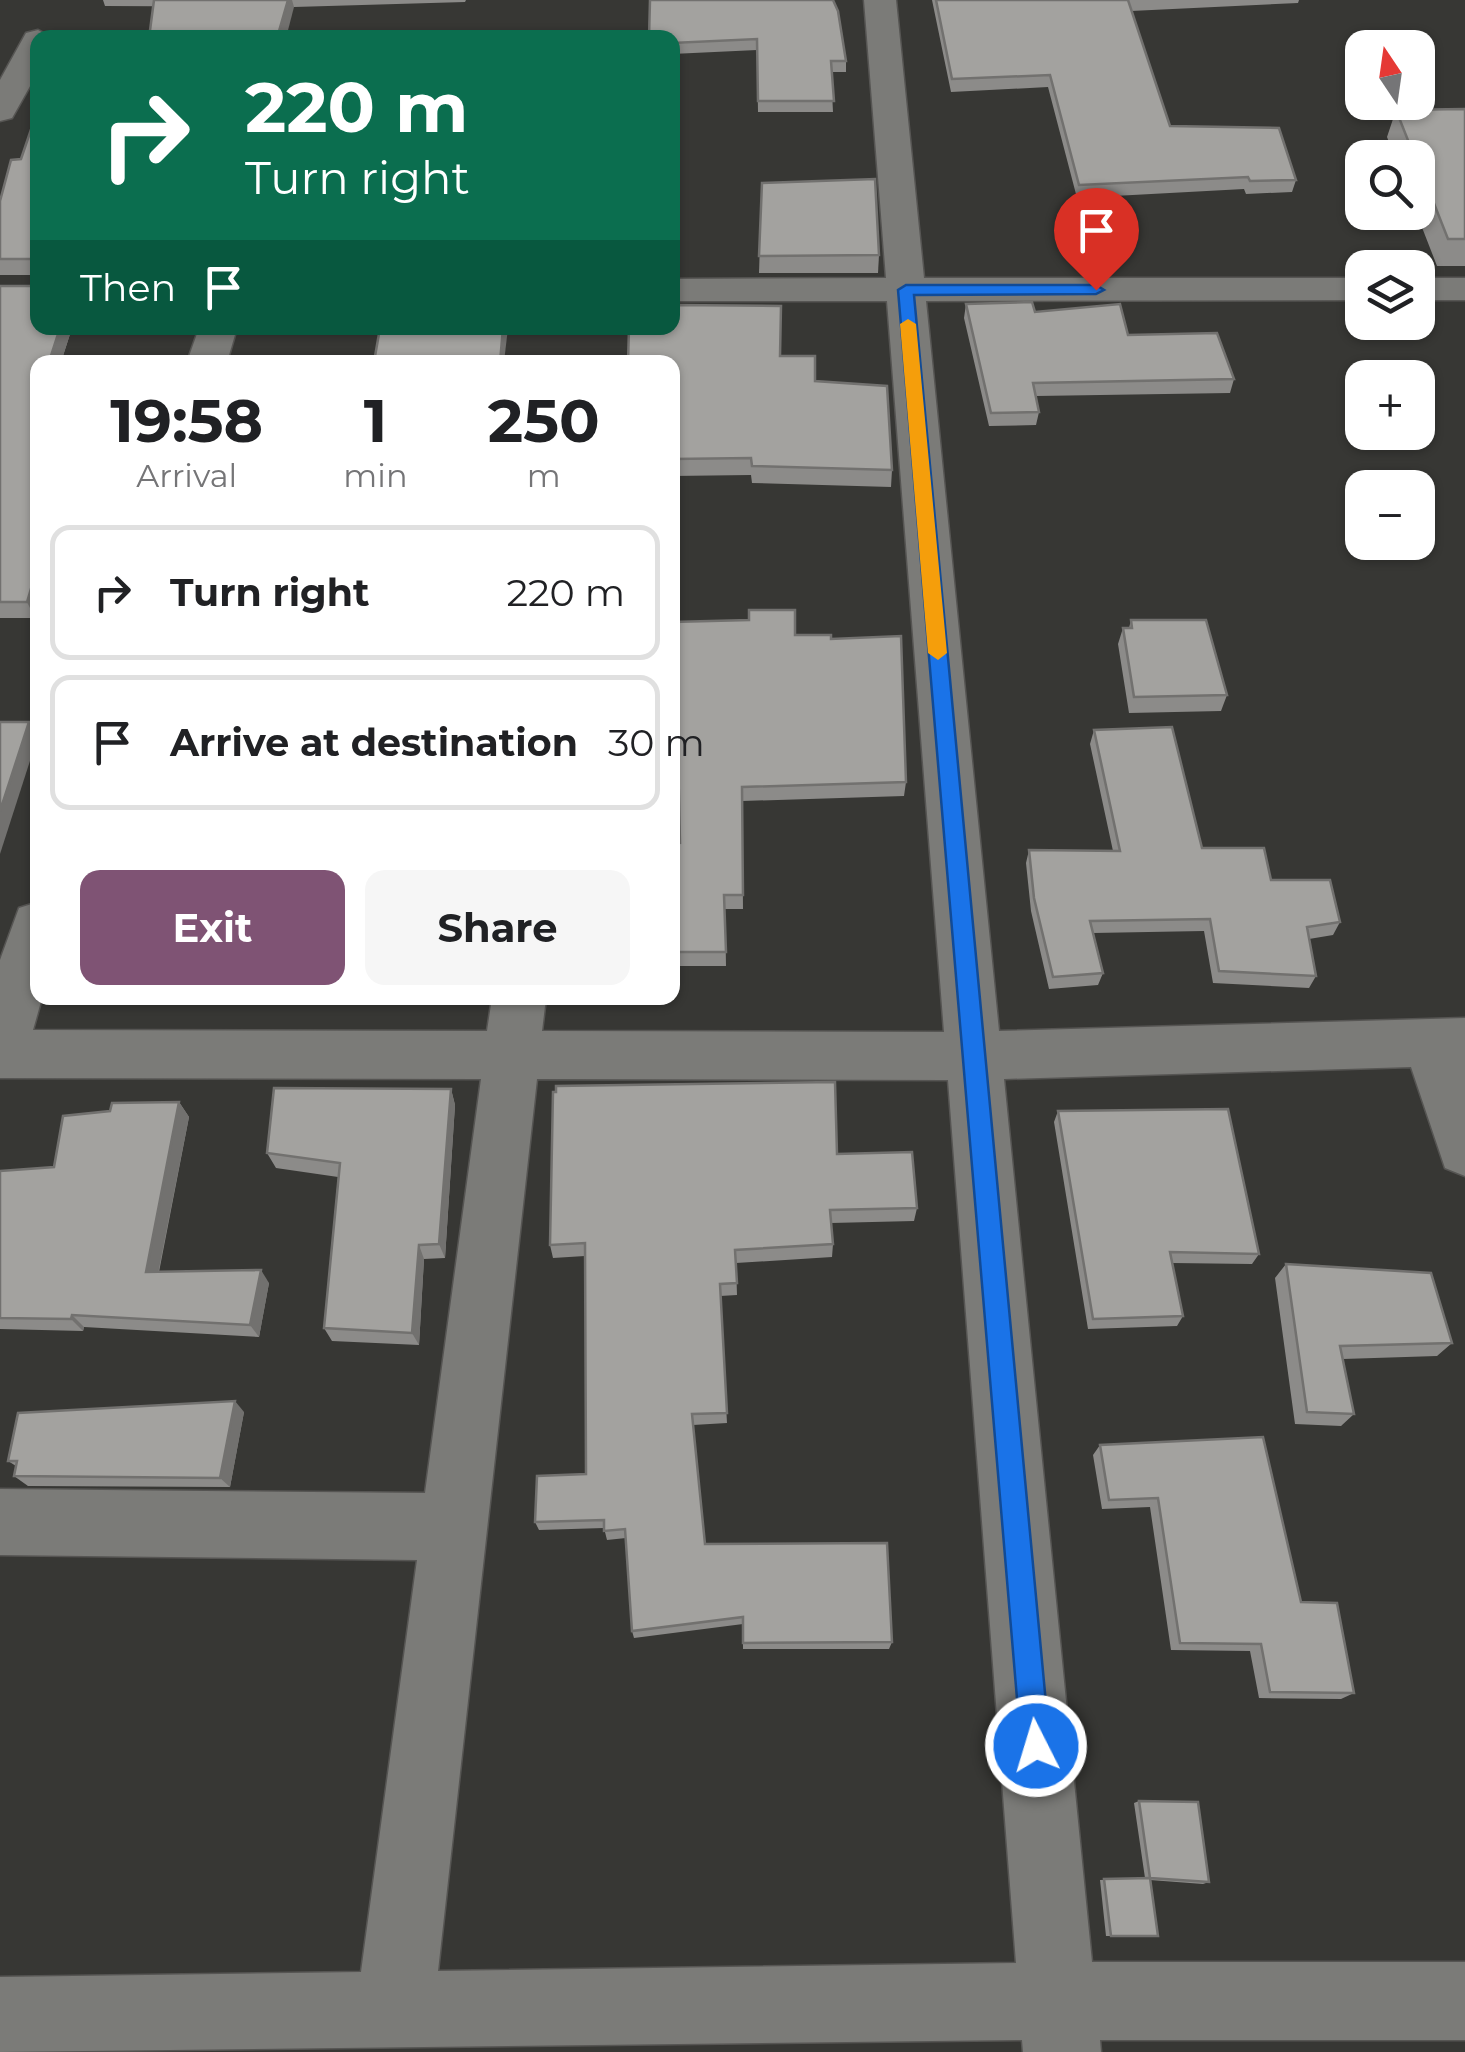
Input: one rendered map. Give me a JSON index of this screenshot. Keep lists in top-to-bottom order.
{
  "north": "top",
  "page": {
    "map_buttons": ["+", "−"],
    "turn": ["220 m", "Turn right"],
    "then": "Then",
    "eta": [
      "19:58",
      "Arrival",
      "1",
      "min",
      "250",
      "m"
    ],
    "list": [
      {
        "name": "Turn right",
        "value": "220 m"
      },
      {
        "name": "Arrive at destination",
        "value": "30 m"
      }
    ],
    "buttons": ["Exit", "Share"]
  }
}
